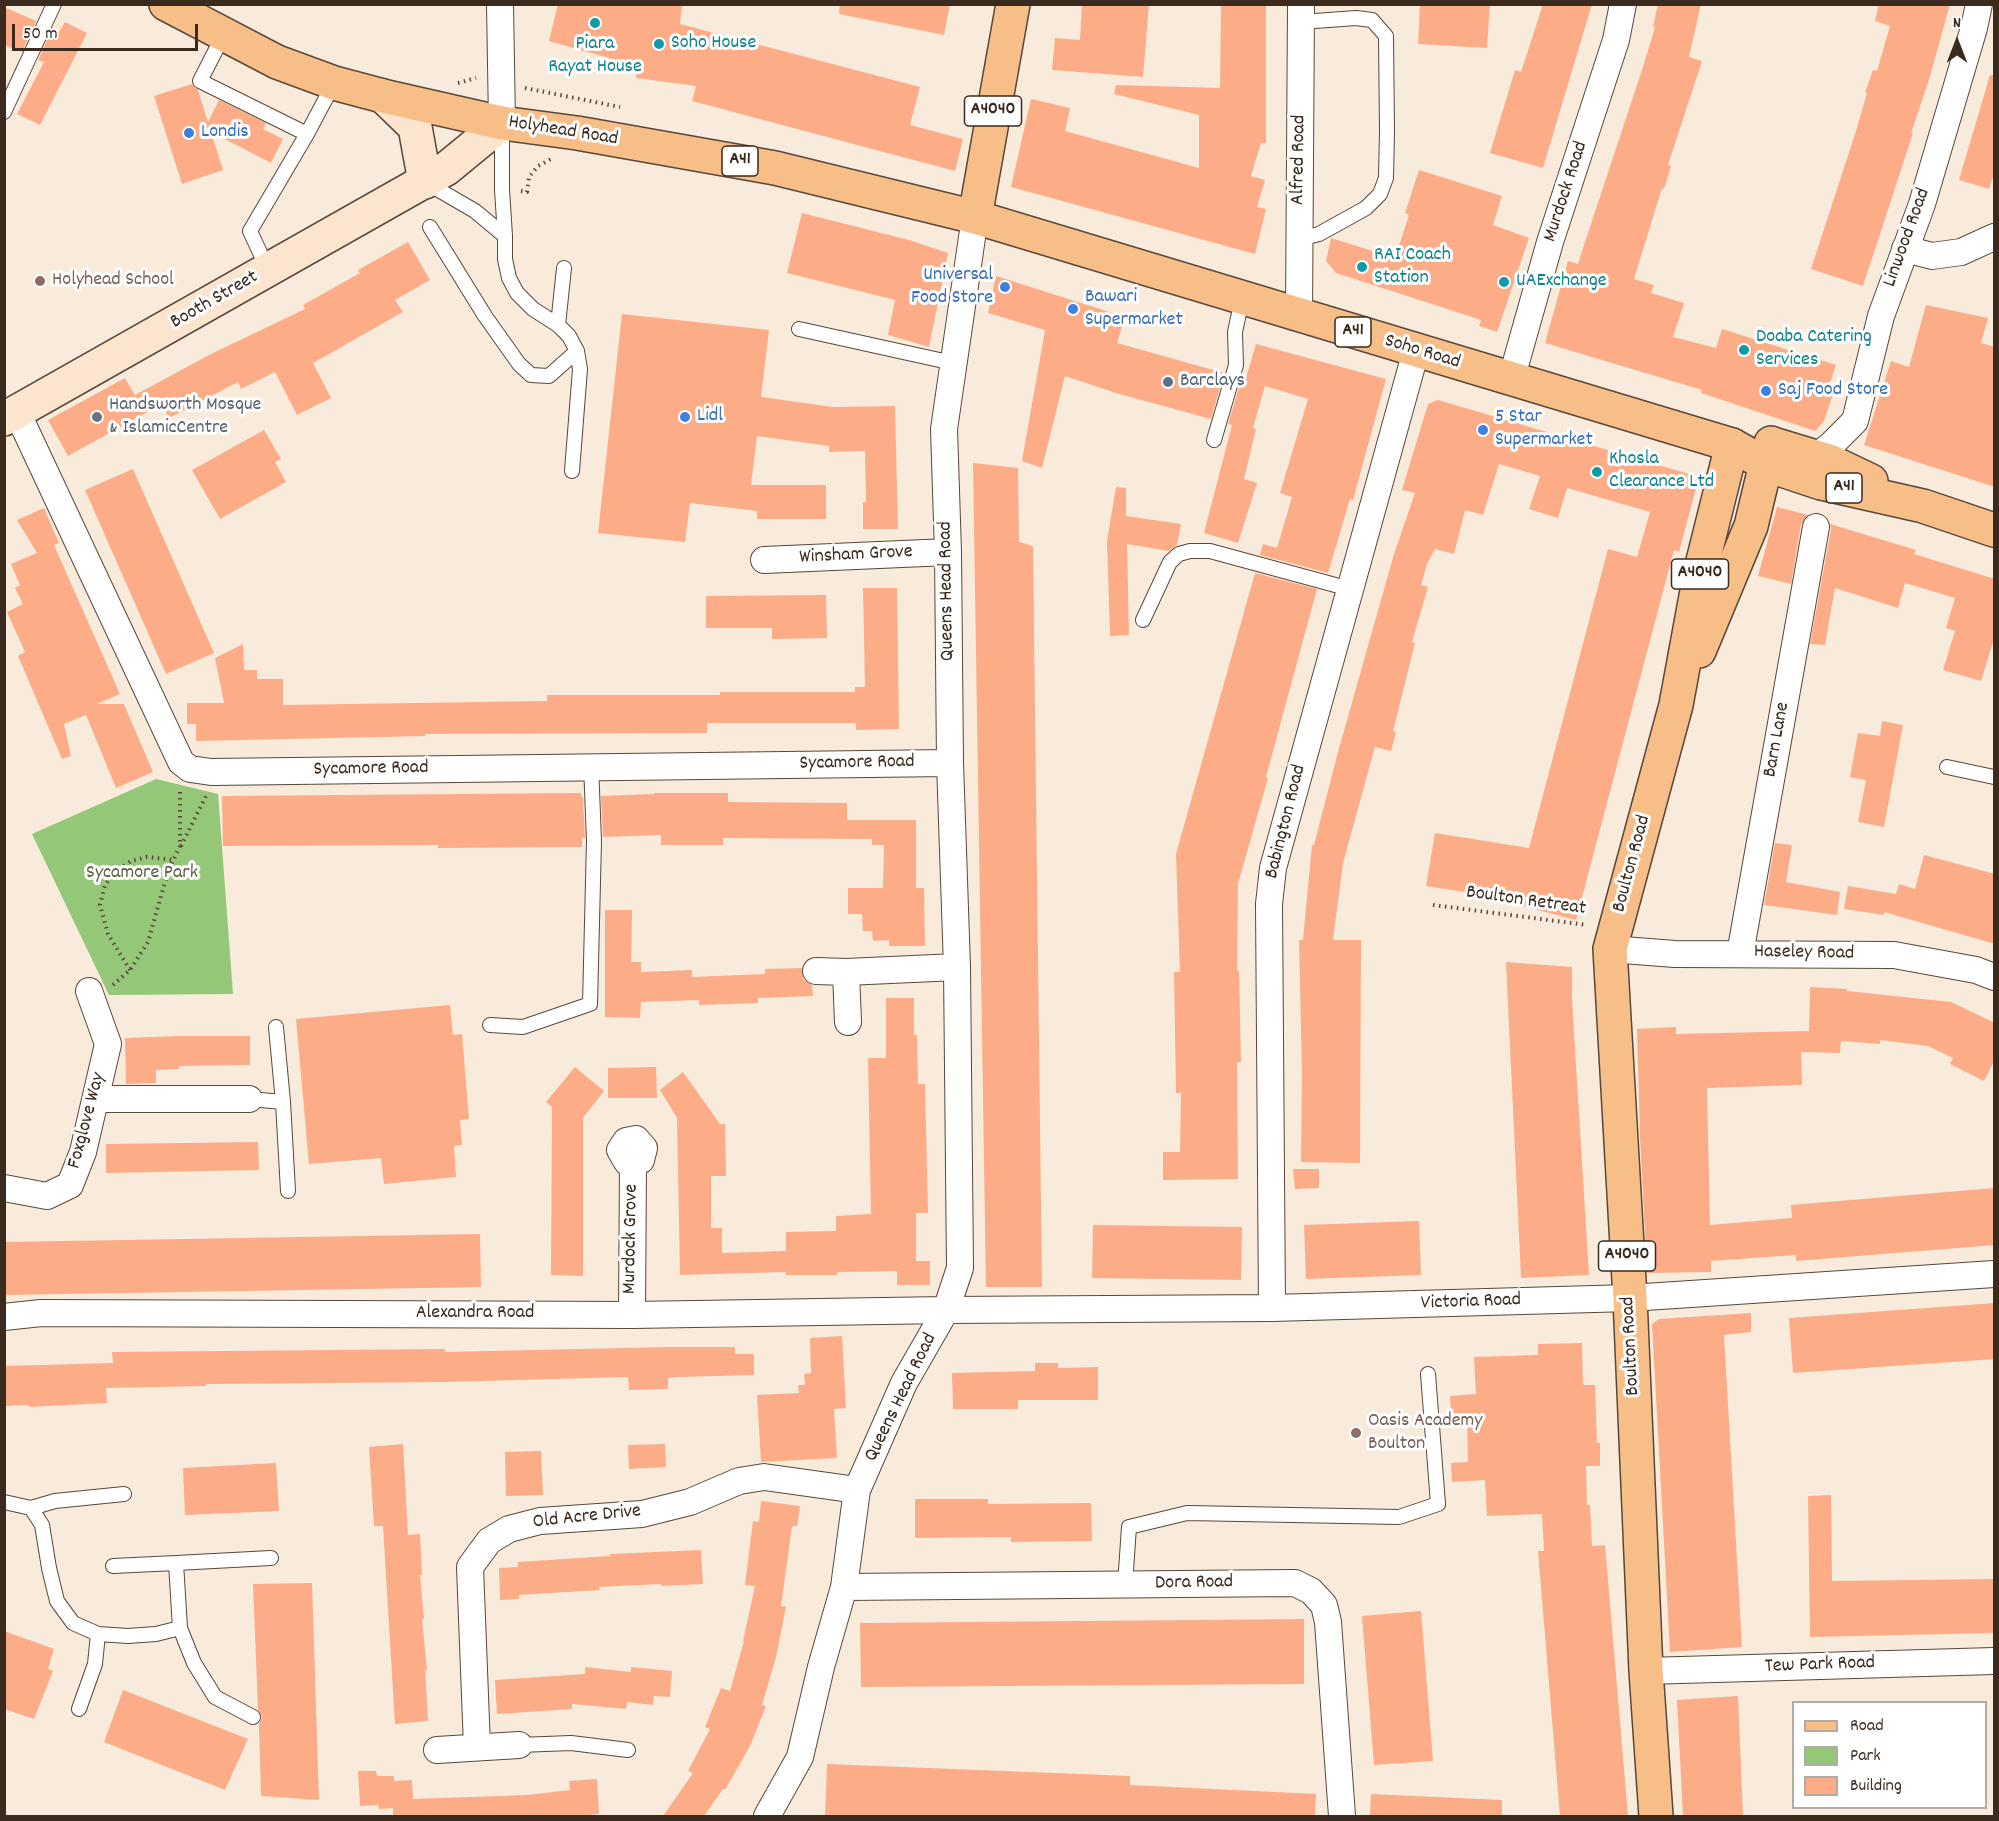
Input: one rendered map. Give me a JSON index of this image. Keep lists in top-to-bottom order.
{
  "streets": {
    "main road": [
      "A4040",
      "Holyhead Road",
      "A41",
      "Booth Street",
      "Soho Road",
      "Boulton Road"
    ],
    "street": [
      "Alfred Road",
      "Murdock Road",
      "Linwood Road",
      "Winsham Grove",
      "Queens Head Road",
      "Barn Lane",
      "Sycamore Road",
      "Babington Road",
      "Haseley Road",
      "Foxglove Way",
      "Murdock Grove",
      "Victoria Road",
      "Alexandra Road",
      "Old Acre Drive",
      "Dora Road",
      "Tew Park Road"
    ],
    "path": ["Boulton Retreat"]
  },
  "crossings": [
    ["A4040", "Holyhead Road"],
    ["A4040", "Soho Road"],
    ["A4040", "Queens Head Road"],
    ["Holyhead Road", "Booth Street"],
    ["Holyhead Road", "Soho Road"],
    ["Holyhead Road", "Queens Head Road"],
    ["Alfred Road", "Soho Road"],
    ["Murdock Road", "Soho Road"],
    ["Linwood Road", "Soho Road"],
    ["Soho Road", "Queens Head Road"],
    ["Soho Road", "Babington Road"],
    ["Soho Road", "Boulton Road"],
    ["Winsham Grove", "Queens Head Road"],
    ["Queens Head Road", "Sycamore Road"],
    ["Queens Head Road", "Victoria Road"],
    ["Queens Head Road", "Alexandra Road"],
    ["Queens Head Road", "Old Acre Drive"],
    ["Queens Head Road", "Dora Road"],
    ["Barn Lane", "Haseley Road"],
    ["Babington Road", "Victoria Road"],
    ["Boulton Road", "Boulton Retreat"],
    ["Boulton Road", "Haseley Road"],
    ["Boulton Road", "Victoria Road"],
    ["Boulton Road", "Tew Park Road"],
    ["Boulton Retreat", "Haseley Road"],
    ["Murdock Grove", "Alexandra Road"],
    ["Victoria Road", "Alexandra Road"]
  ],
  "parks": ["Sycamore Park"],
  "places": [
    "Piara Rayat House",
    "Soho House",
    "Londis",
    "RAI Coach Station",
    "Holyhead School",
    "UAExchange",
    "Universal Food Store",
    "Bawari Supermarket",
    "Doaba Catering Services",
    "Barclays",
    "Saj Food Store",
    "Handsworth Mosque & IslamicCentre",
    "Lidl",
    "5 Star Supermarket",
    "Khosla Clearance Ltd",
    "Oasis Academy Boulton"
  ],
  "legend": ["Road", "Park", "Building"],
  "scale_bar": "50 m",
  "north": "top"
}
